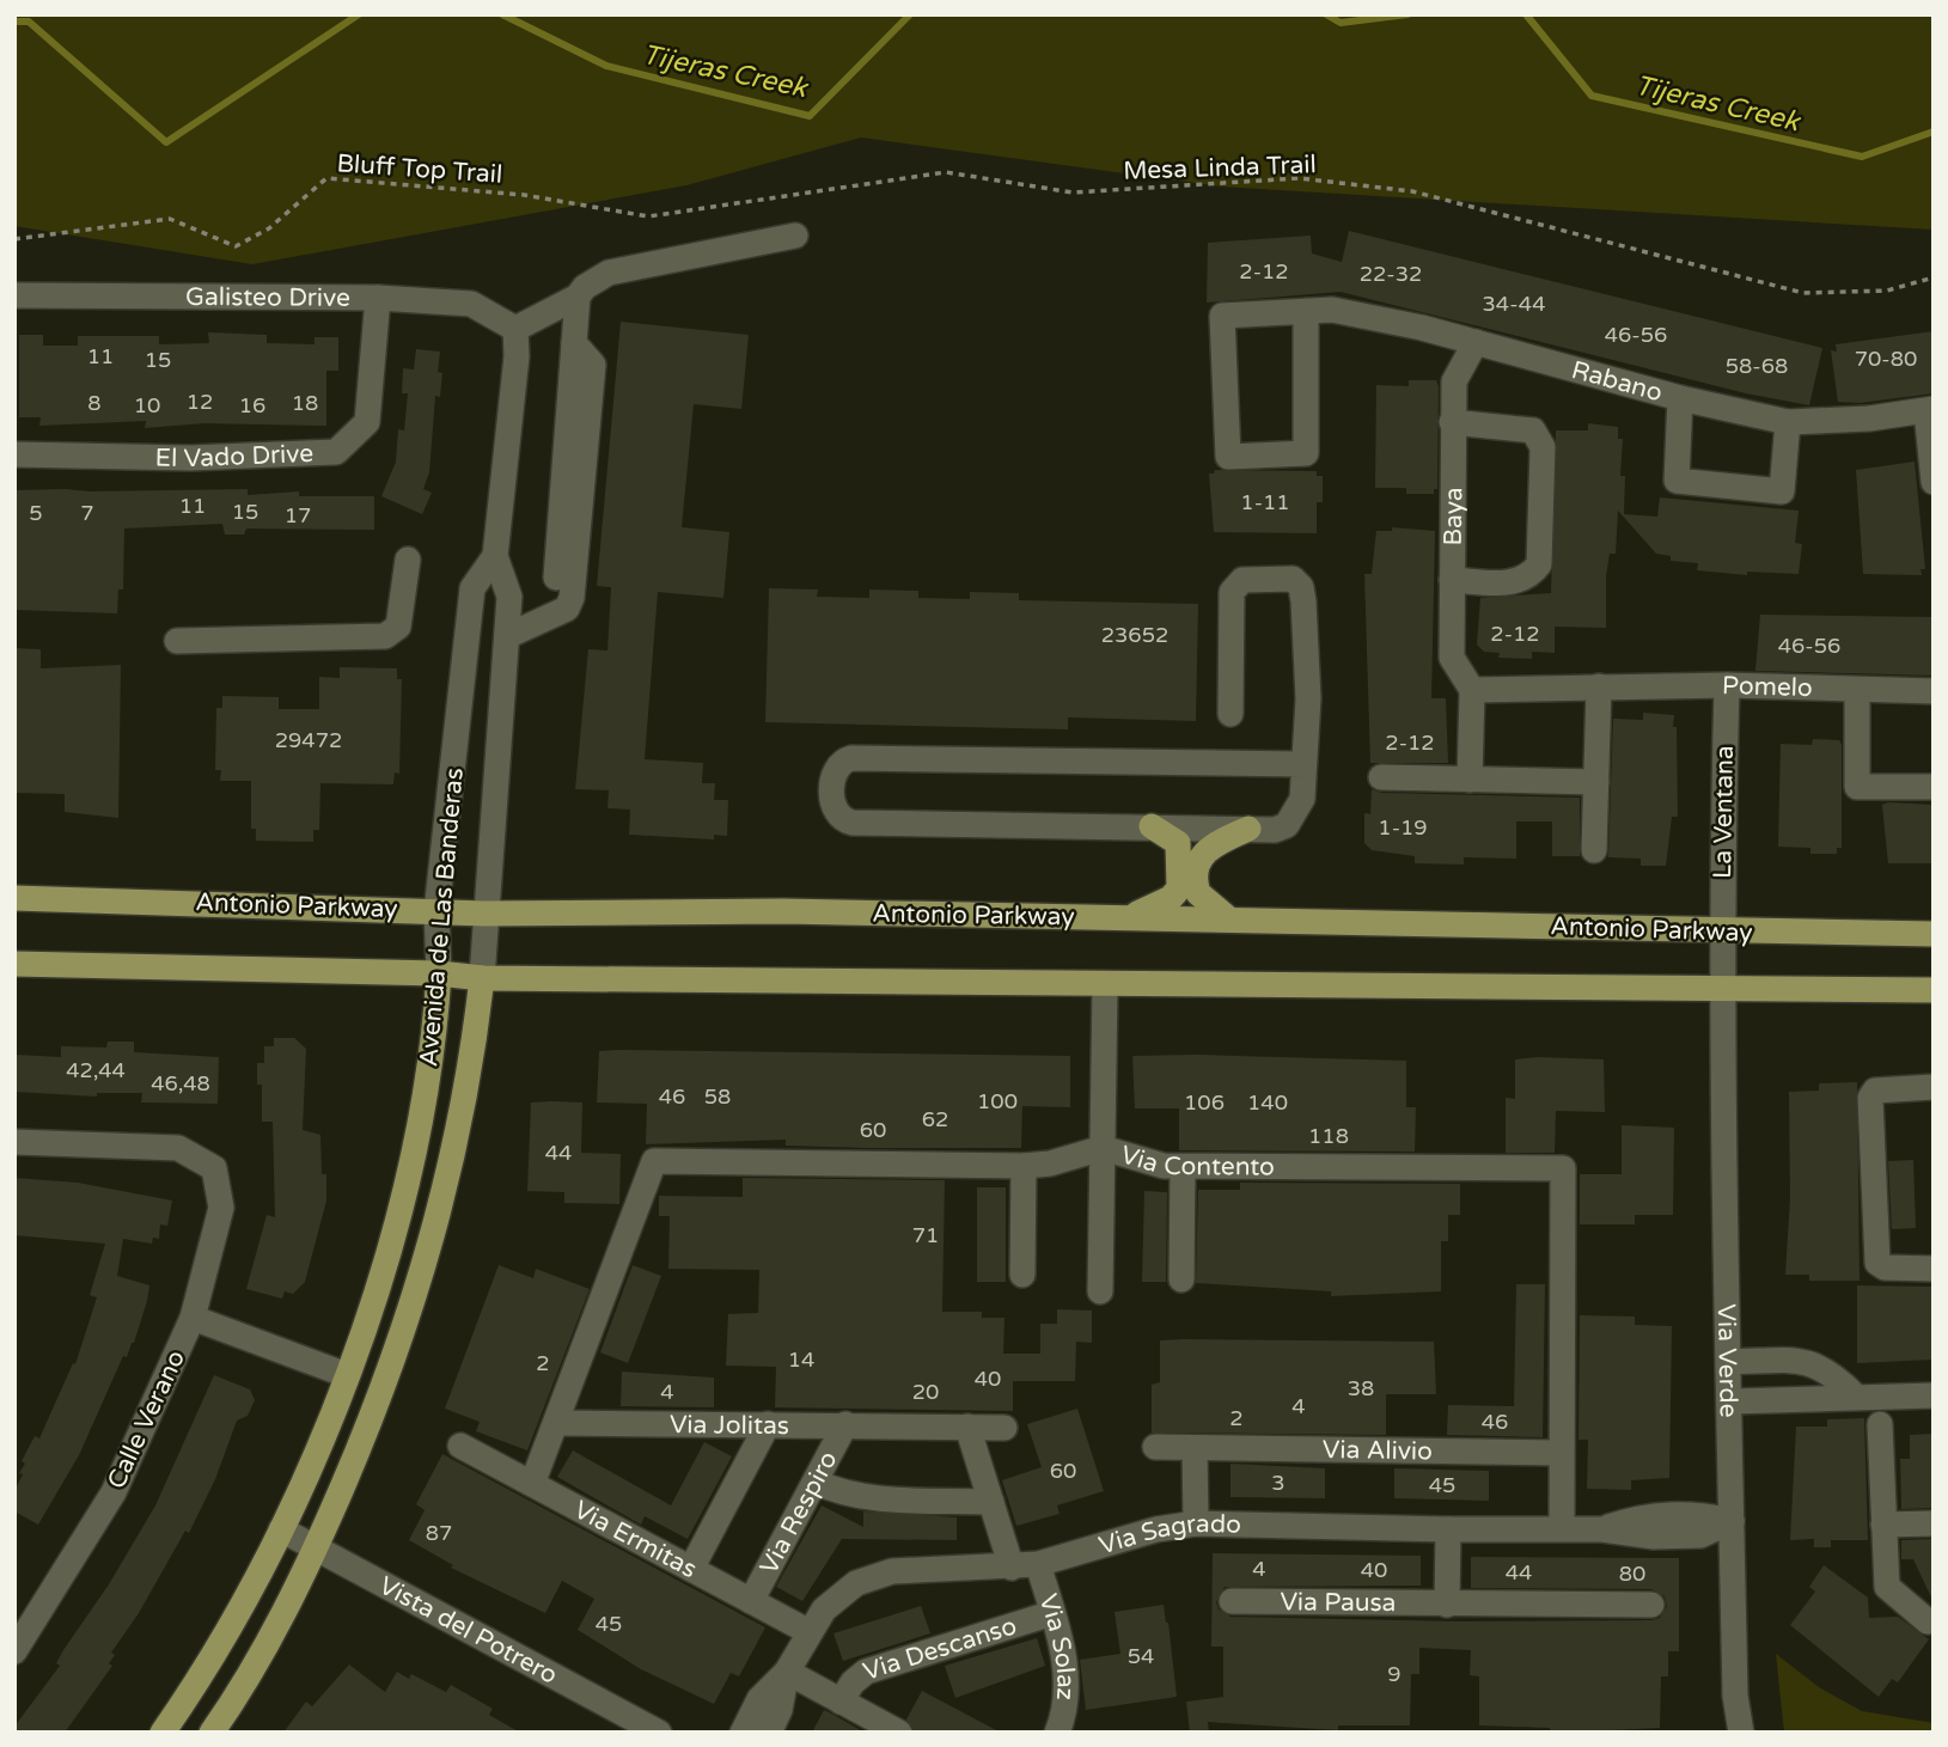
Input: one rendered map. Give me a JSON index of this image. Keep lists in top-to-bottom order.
{
  "streets": {
    "main road": ["Antonio Parkway", "Avenida de Las Banderas"],
    "street": [
      "Galisteo Drive",
      "Rabano",
      "El Vado Drive",
      "Baya",
      "Pomelo",
      "La Ventana",
      "Via Contento",
      "Via Verde",
      "Calle Verano",
      "Via Jolitas",
      "Via Alivio",
      "Via Respiro",
      "Via Sagrado",
      "Via Ermitas",
      "Via Pausa",
      "Vista del Potrero",
      "Via Solaz",
      "Via Descanso"
    ],
    "path": ["Mesa Linda Trail", "Bluff Top Trail"]
  },
  "crossings": [
    ["Mesa Linda Trail", "Bluff Top Trail"],
    ["Galisteo Drive", "El Vado Drive"],
    ["Galisteo Drive", "Avenida de Las Banderas"],
    ["Rabano", "Baya"],
    ["Baya", "Pomelo"],
    ["Pomelo", "La Ventana"],
    ["La Ventana", "Antonio Parkway"],
    ["La Ventana", "Via Verde"],
    ["Antonio Parkway", "Avenida de Las Banderas"],
    ["Avenida de Las Banderas", "Vista del Potrero"],
    ["Via Contento", "Via Jolitas"],
    ["Via Contento", "Via Alivio"],
    ["Via Contento", "Via Sagrado"],
    ["Via Verde", "Via Sagrado"],
    ["Via Jolitas", "Via Respiro"],
    ["Via Respiro", "Via Ermitas"],
    ["Via Sagrado", "Via Ermitas"],
    ["Via Sagrado", "Via Solaz"],
    ["Via Solaz", "Via Descanso"]
  ],
  "water": ["Tijeras Creek"],
  "house_numbers": [
    "2-12",
    "22-32",
    "34-44",
    "46-56",
    "11",
    "70-80",
    "15",
    "58-68",
    "12",
    "8",
    "18",
    "10",
    "16",
    "1-11",
    "11",
    "15",
    "5",
    "7",
    "17",
    "2-12",
    "23652",
    "46-56",
    "29472",
    "2-12",
    "1-19",
    "42,44",
    "46,48",
    "46",
    "58",
    "100",
    "106",
    "140",
    "62",
    "60",
    "118",
    "44",
    "71",
    "14",
    "2",
    "40",
    "38",
    "4",
    "20",
    "4",
    "2",
    "46",
    "60",
    "3",
    "45",
    "87",
    "4",
    "40",
    "44",
    "80",
    "45",
    "54",
    "9"
  ]
}
